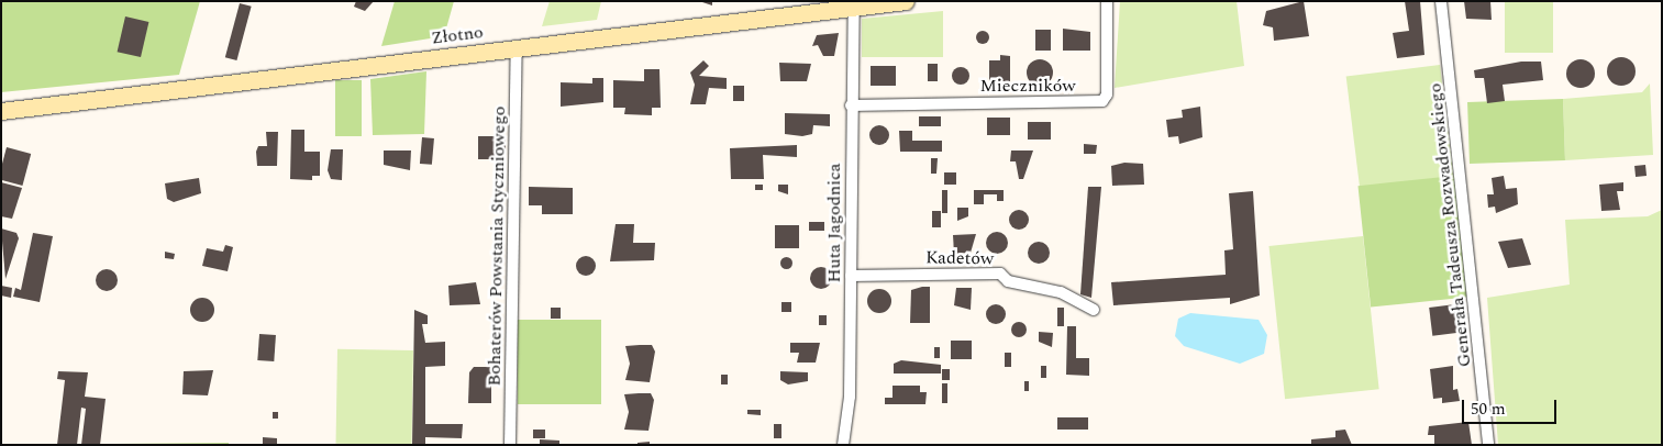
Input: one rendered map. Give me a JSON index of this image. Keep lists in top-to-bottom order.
{
  "streets": {
    "street": [
      "Złotno",
      "Mieczników",
      "Huta Jagodnica",
      "Generała Tadeusza Rozwadowskiego",
      "Bohaterów Powstania Styczniowego",
      "Kadetów"
    ]
  },
  "crossings": [
    ["Złotno", "Huta Jagodnica"],
    ["Złotno", "Bohaterów Powstania Styczniowego"],
    ["Mieczników", "Huta Jagodnica"],
    ["Huta Jagodnica", "Kadetów"]
  ],
  "scale_bar": "50 m"
}
